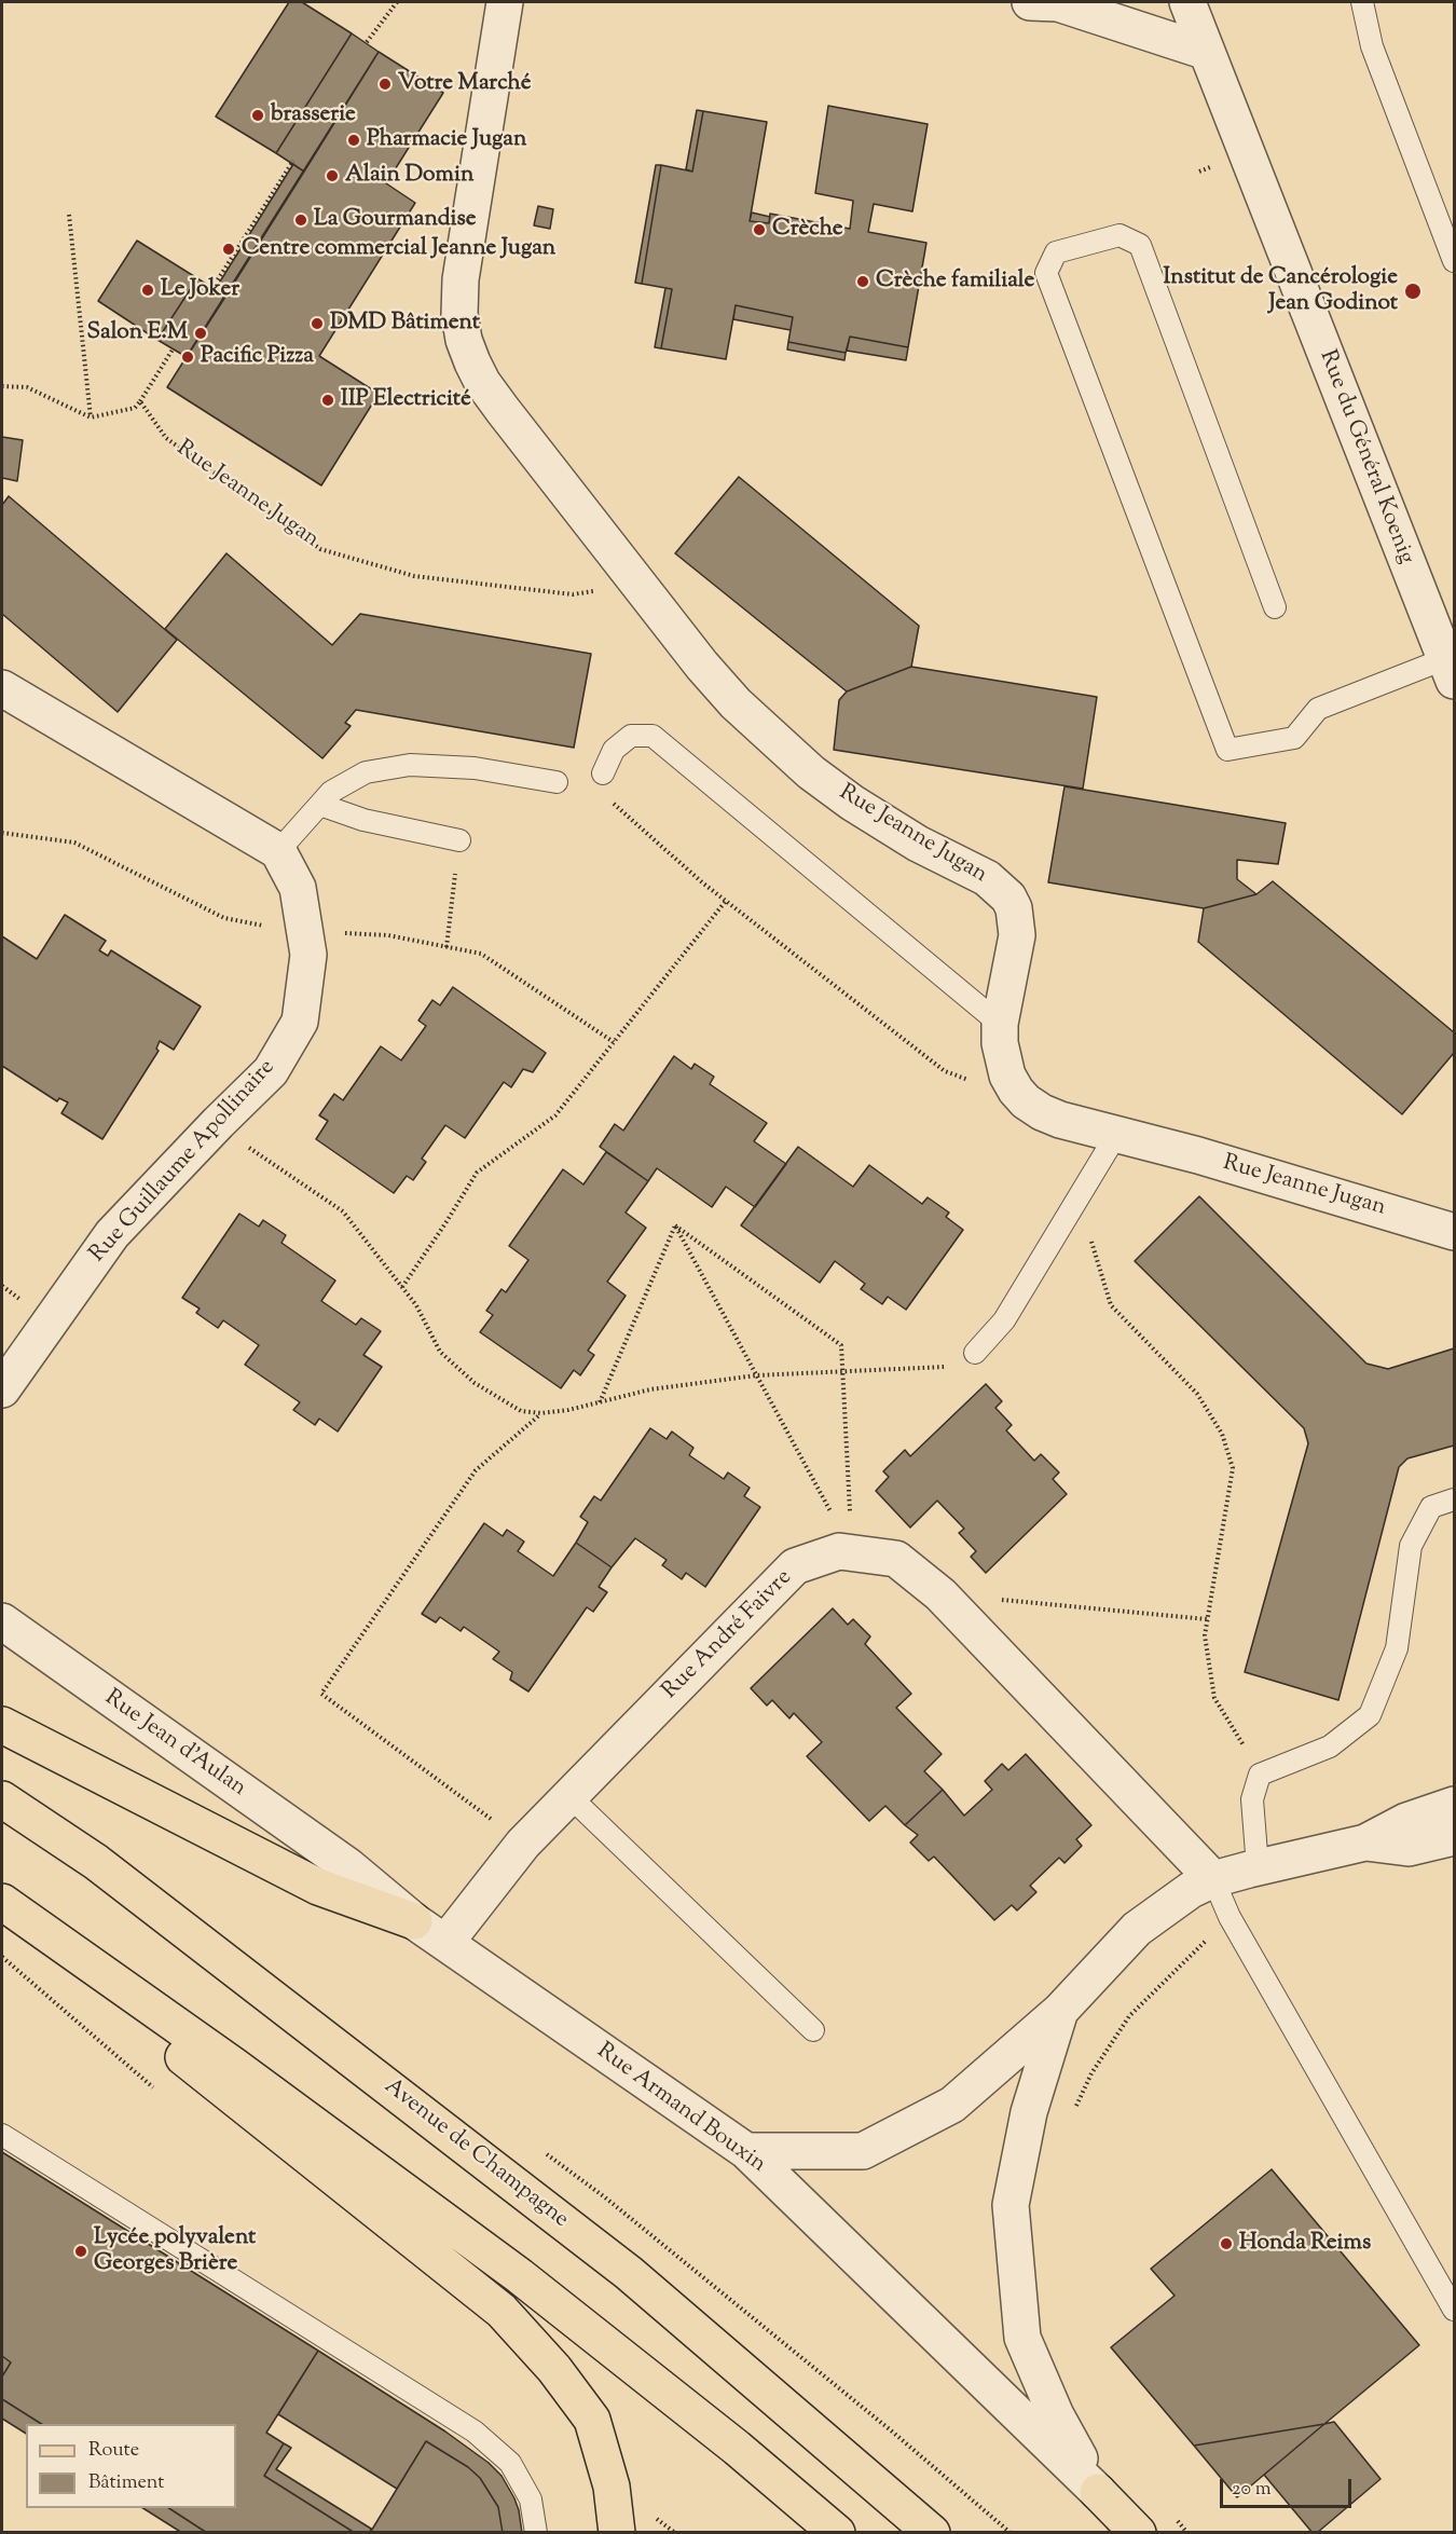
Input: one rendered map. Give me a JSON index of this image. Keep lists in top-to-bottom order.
{
  "streets": {
    "main road": ["Avenue de Champagne"],
    "street": [
      "Rue du Général Koenig",
      "Rue Jeanne Jugan",
      "Rue Guillaume Apollinaire",
      "Rue André Faivre",
      "Rue Jean d'Aulan",
      "Rue Armand Bouxin"
    ]
  },
  "crossings": [
    ["Rue André Faivre", "Rue Armand Bouxin"],
    ["Rue Jean d'Aulan", "Rue Armand Bouxin"]
  ],
  "places": [
    "Votre Marché",
    "brasserie",
    "Pharmacie Jugan",
    "Alain Domin",
    "La Gourmandise",
    "Crèche",
    "Centre commercial Jeanne Jugan",
    "Crèche familiale",
    "Le Joker",
    "Institut de Cancérologie Jean Godinot",
    "DMD Bâtiment",
    "Salon E.M",
    "Pacific Pizza",
    "IIP Electricité",
    "Honda Reims",
    "Lycée polyvalent Georges Brière"
  ],
  "legend": ["Route", "Bâtiment"],
  "scale_bar": "20 m"
}
